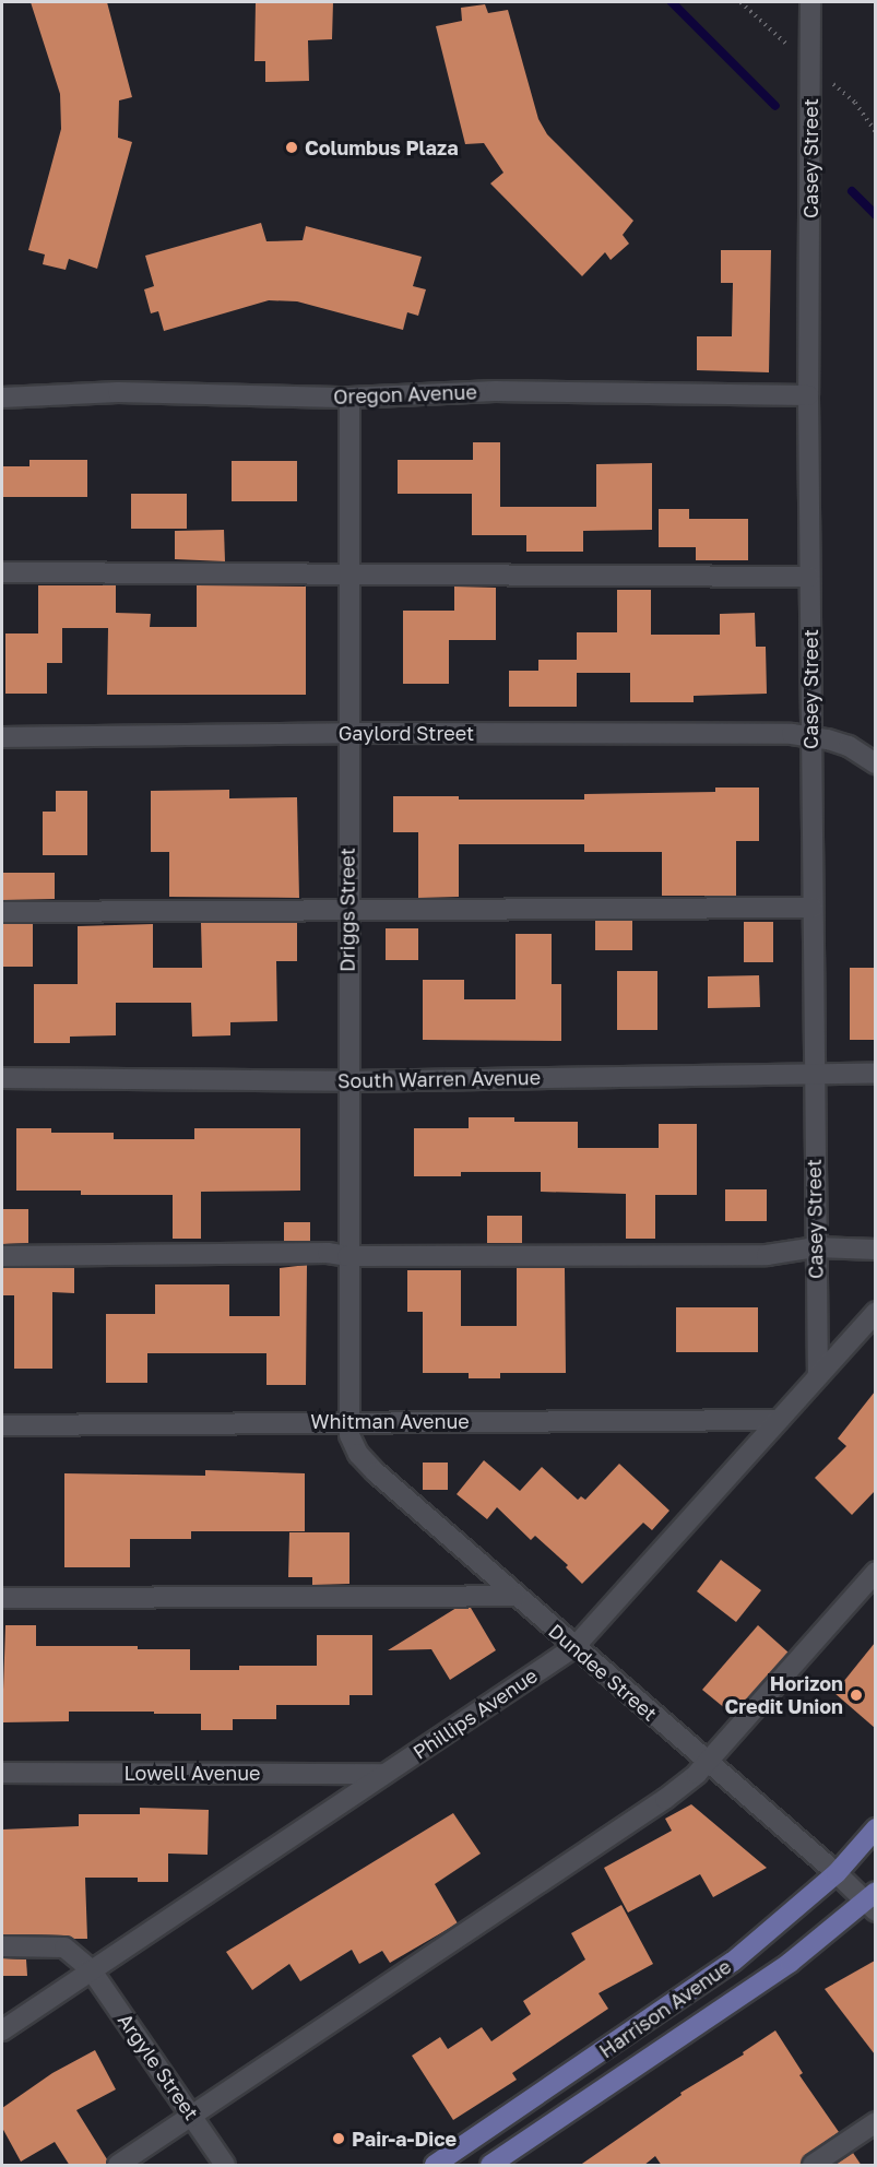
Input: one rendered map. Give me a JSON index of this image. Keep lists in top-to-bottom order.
{
  "streets": {
    "main road": ["Harrison Avenue"],
    "street": [
      "Casey Street",
      "Oregon Avenue",
      "Gaylord Street",
      "Driggs Street",
      "South Warren Avenue",
      "Whitman Avenue",
      "Dundee Street",
      "Phillips Avenue",
      "Lowell Avenue",
      "Argyle Street"
    ]
  },
  "crossings": [
    ["Casey Street", "Oregon Avenue"],
    ["Casey Street", "Gaylord Street"],
    ["Casey Street", "South Warren Avenue"],
    ["Casey Street", "Phillips Avenue"],
    ["Oregon Avenue", "Driggs Street"],
    ["Gaylord Street", "Driggs Street"],
    ["Driggs Street", "South Warren Avenue"],
    ["Driggs Street", "Whitman Avenue"],
    ["Driggs Street", "Dundee Street"],
    ["Whitman Avenue", "Dundee Street"],
    ["Whitman Avenue", "Phillips Avenue"],
    ["Dundee Street", "Phillips Avenue"],
    ["Dundee Street", "Harrison Avenue"],
    ["Phillips Avenue", "Lowell Avenue"],
    ["Phillips Avenue", "Argyle Street"]
  ],
  "places": ["Columbus Plaza", "Horizon Credit Union", "Pair-a-Dice"]
}
